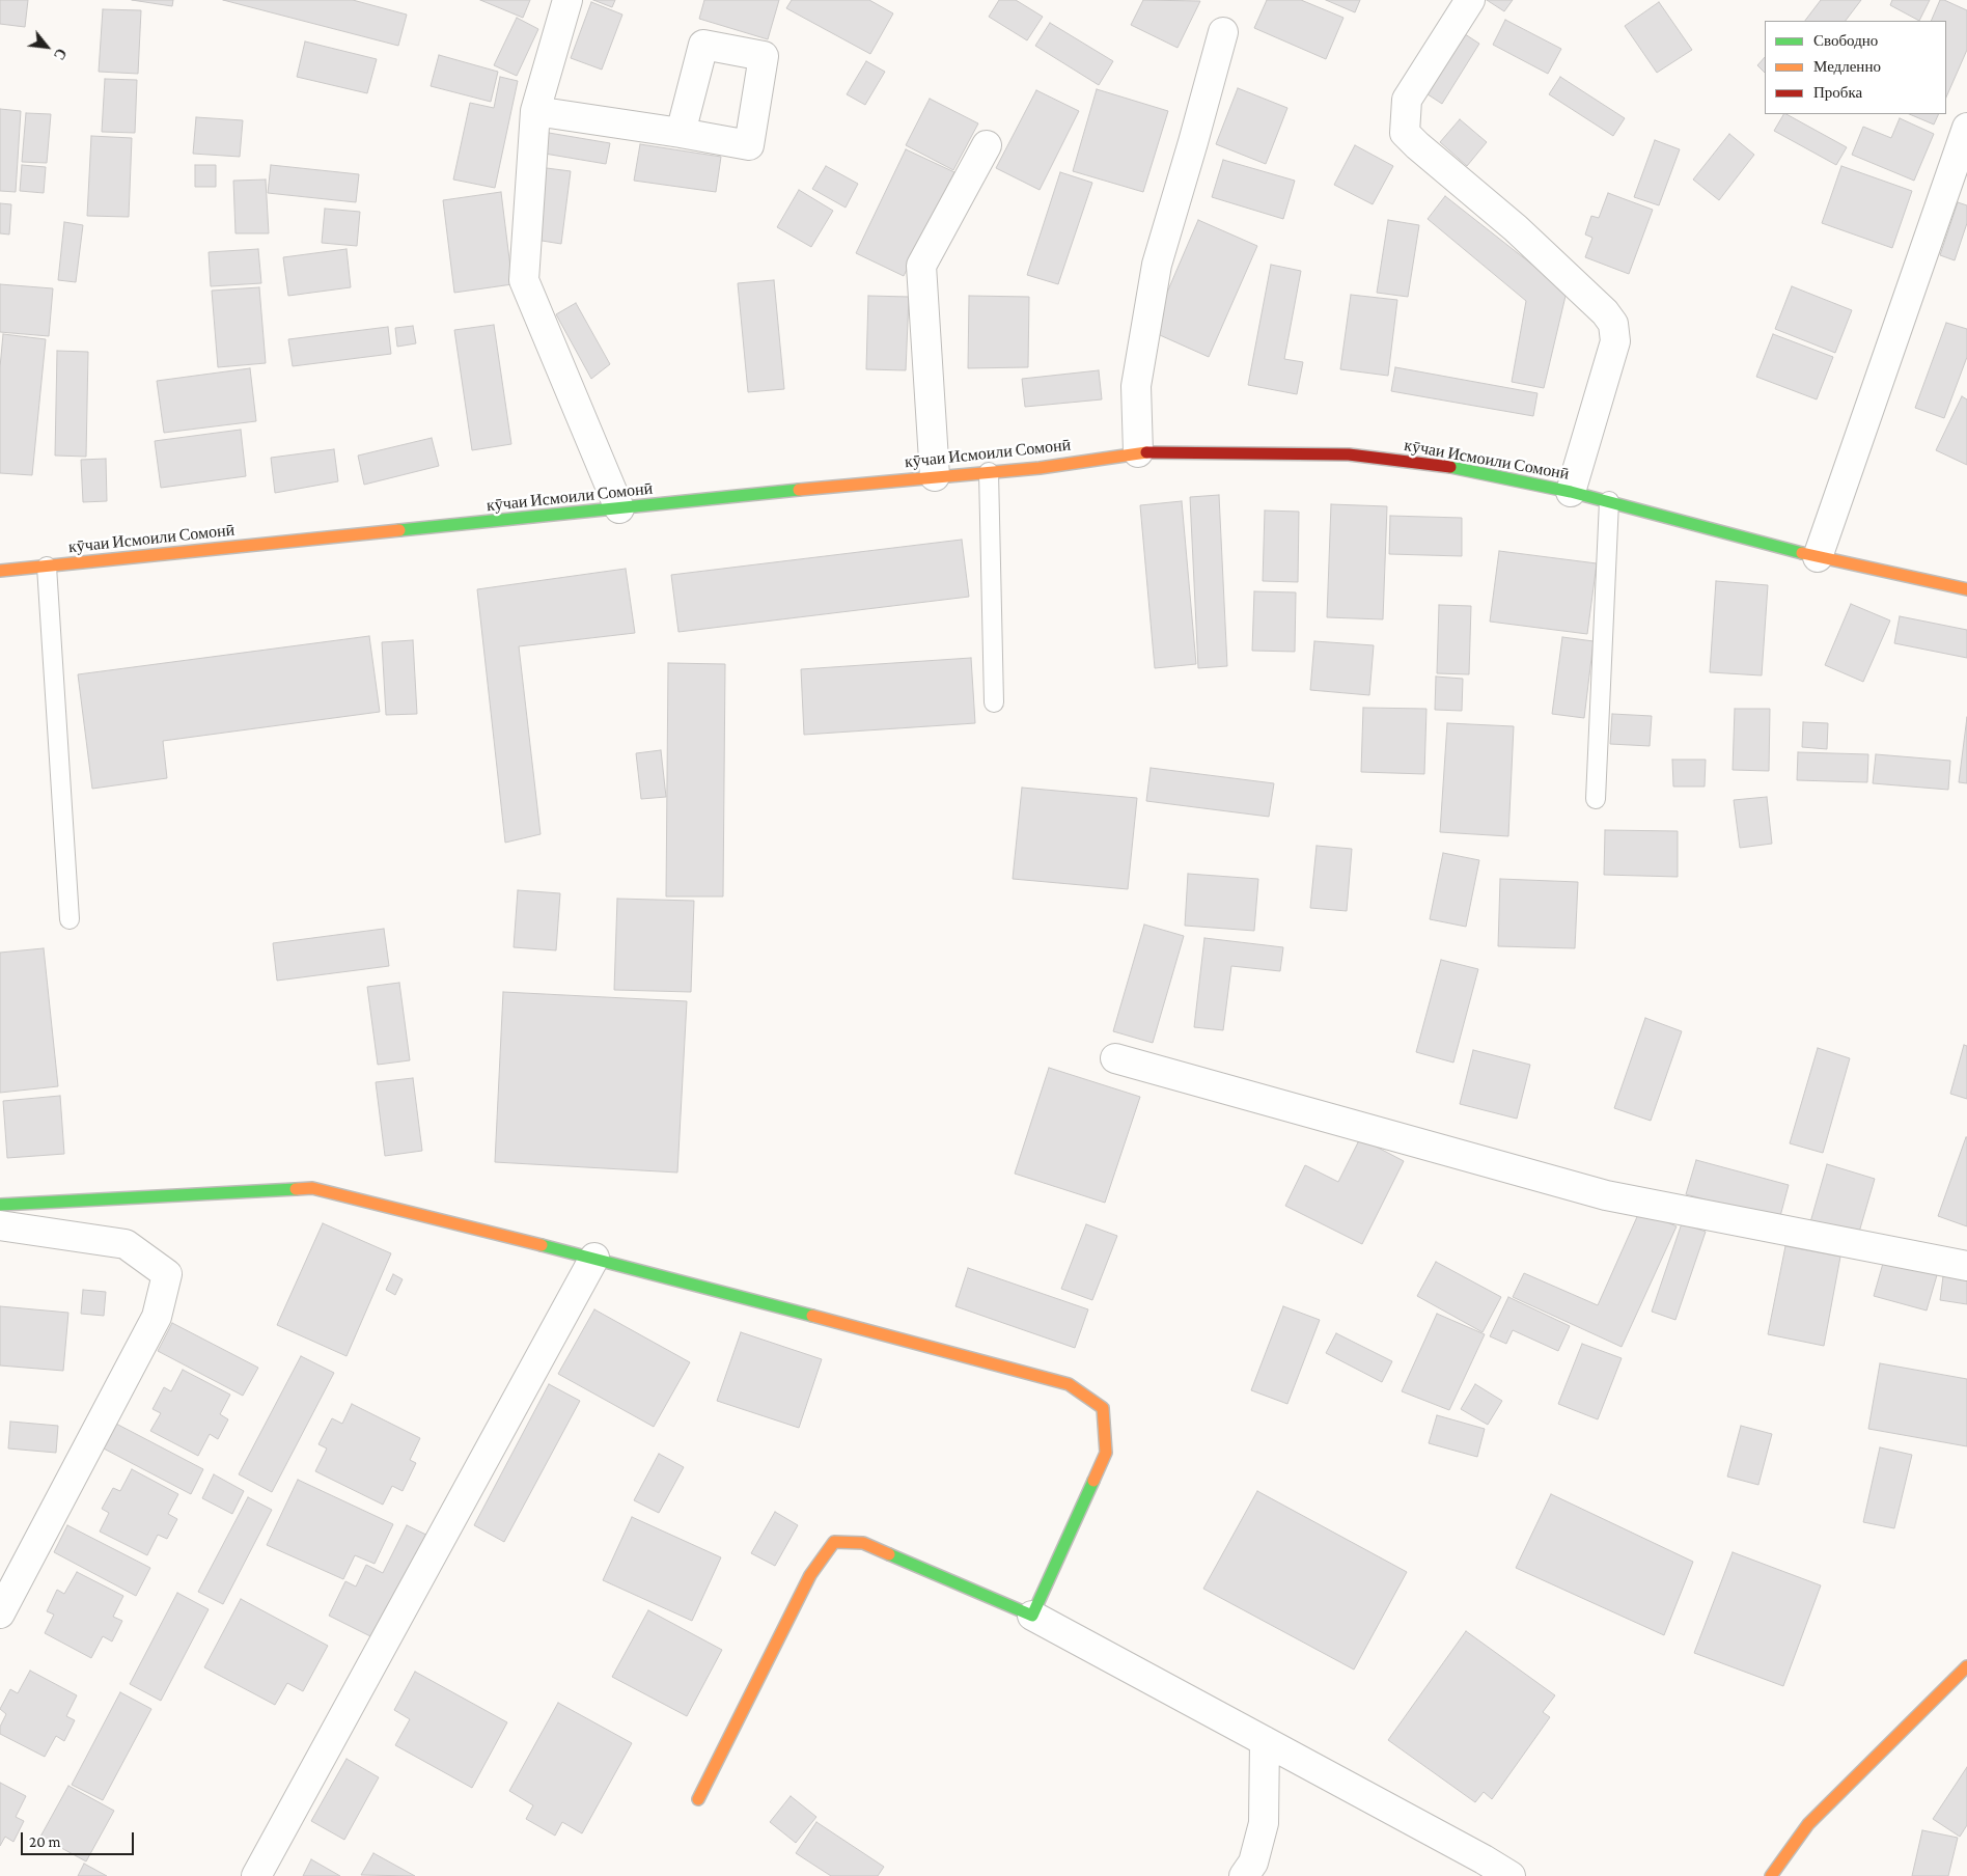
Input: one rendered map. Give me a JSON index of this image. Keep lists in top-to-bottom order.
{
  "streets": {
    "main road": ["кӯчаи Исмоили Сомонӣ"]
  },
  "legend": ["Свободно", "Медленно", "Пробка"],
  "scale_bar": "20 m",
  "north": "bottom right"
}
